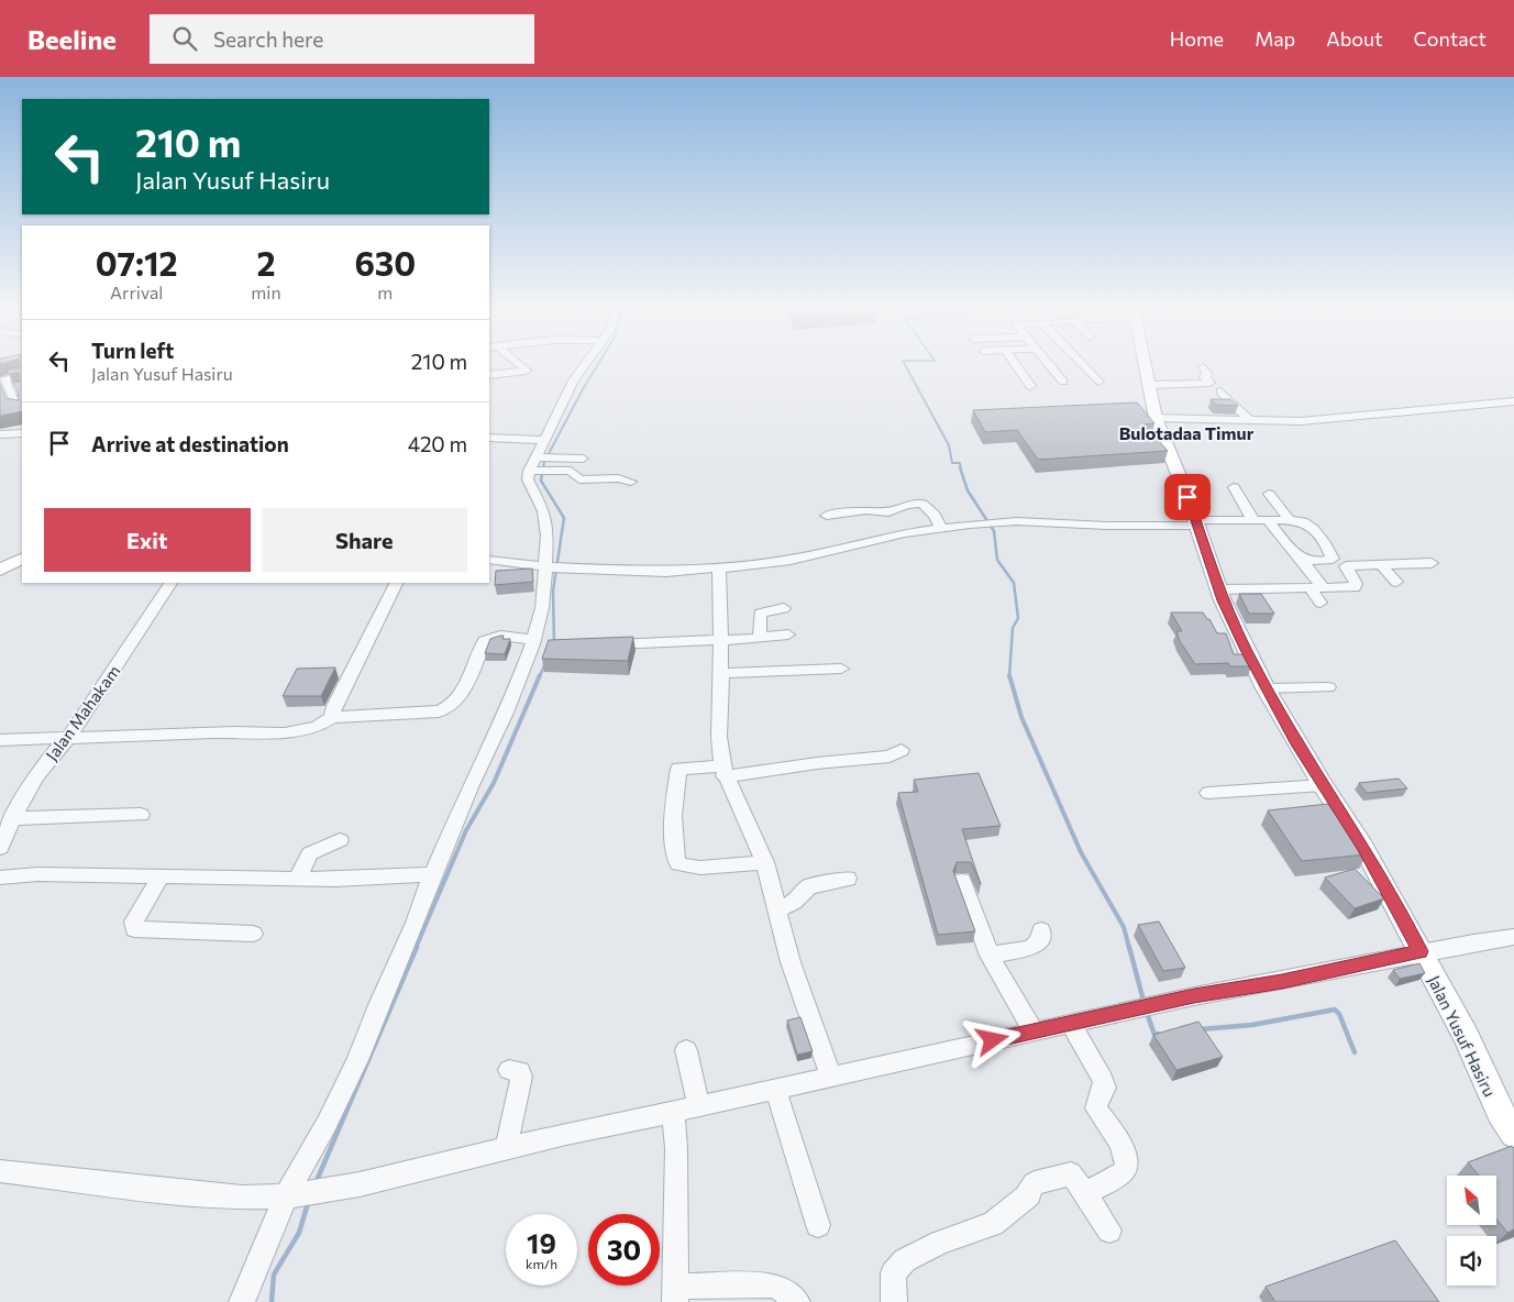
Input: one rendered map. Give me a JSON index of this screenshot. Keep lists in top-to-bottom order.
{
  "streets": {
    "main road": ["Jalan Yusuf Hasiru"],
    "street": ["Jalan Mahakam"]
  },
  "districts": ["Bulotadaa Timur"],
  "north": "top left",
  "page": {
    "header": "Beeline",
    "search": "Search here",
    "nav": [
      "Home",
      "Map",
      "About",
      "Contact"
    ],
    "turn": ["210 m", "Jalan Yusuf Hasiru"],
    "eta": [
      "07:12",
      "Arrival",
      "2",
      "min",
      "630",
      "m"
    ],
    "list": [
      {
        "name": "Turn left",
        "note": "Jalan Yusuf Hasiru",
        "value": "210 m"
      },
      {
        "name": "Arrive at destination",
        "value": "420 m"
      }
    ],
    "buttons": ["Exit", "Share"],
    "speed": "19 km/h",
    "limit": "30"
  }
}
